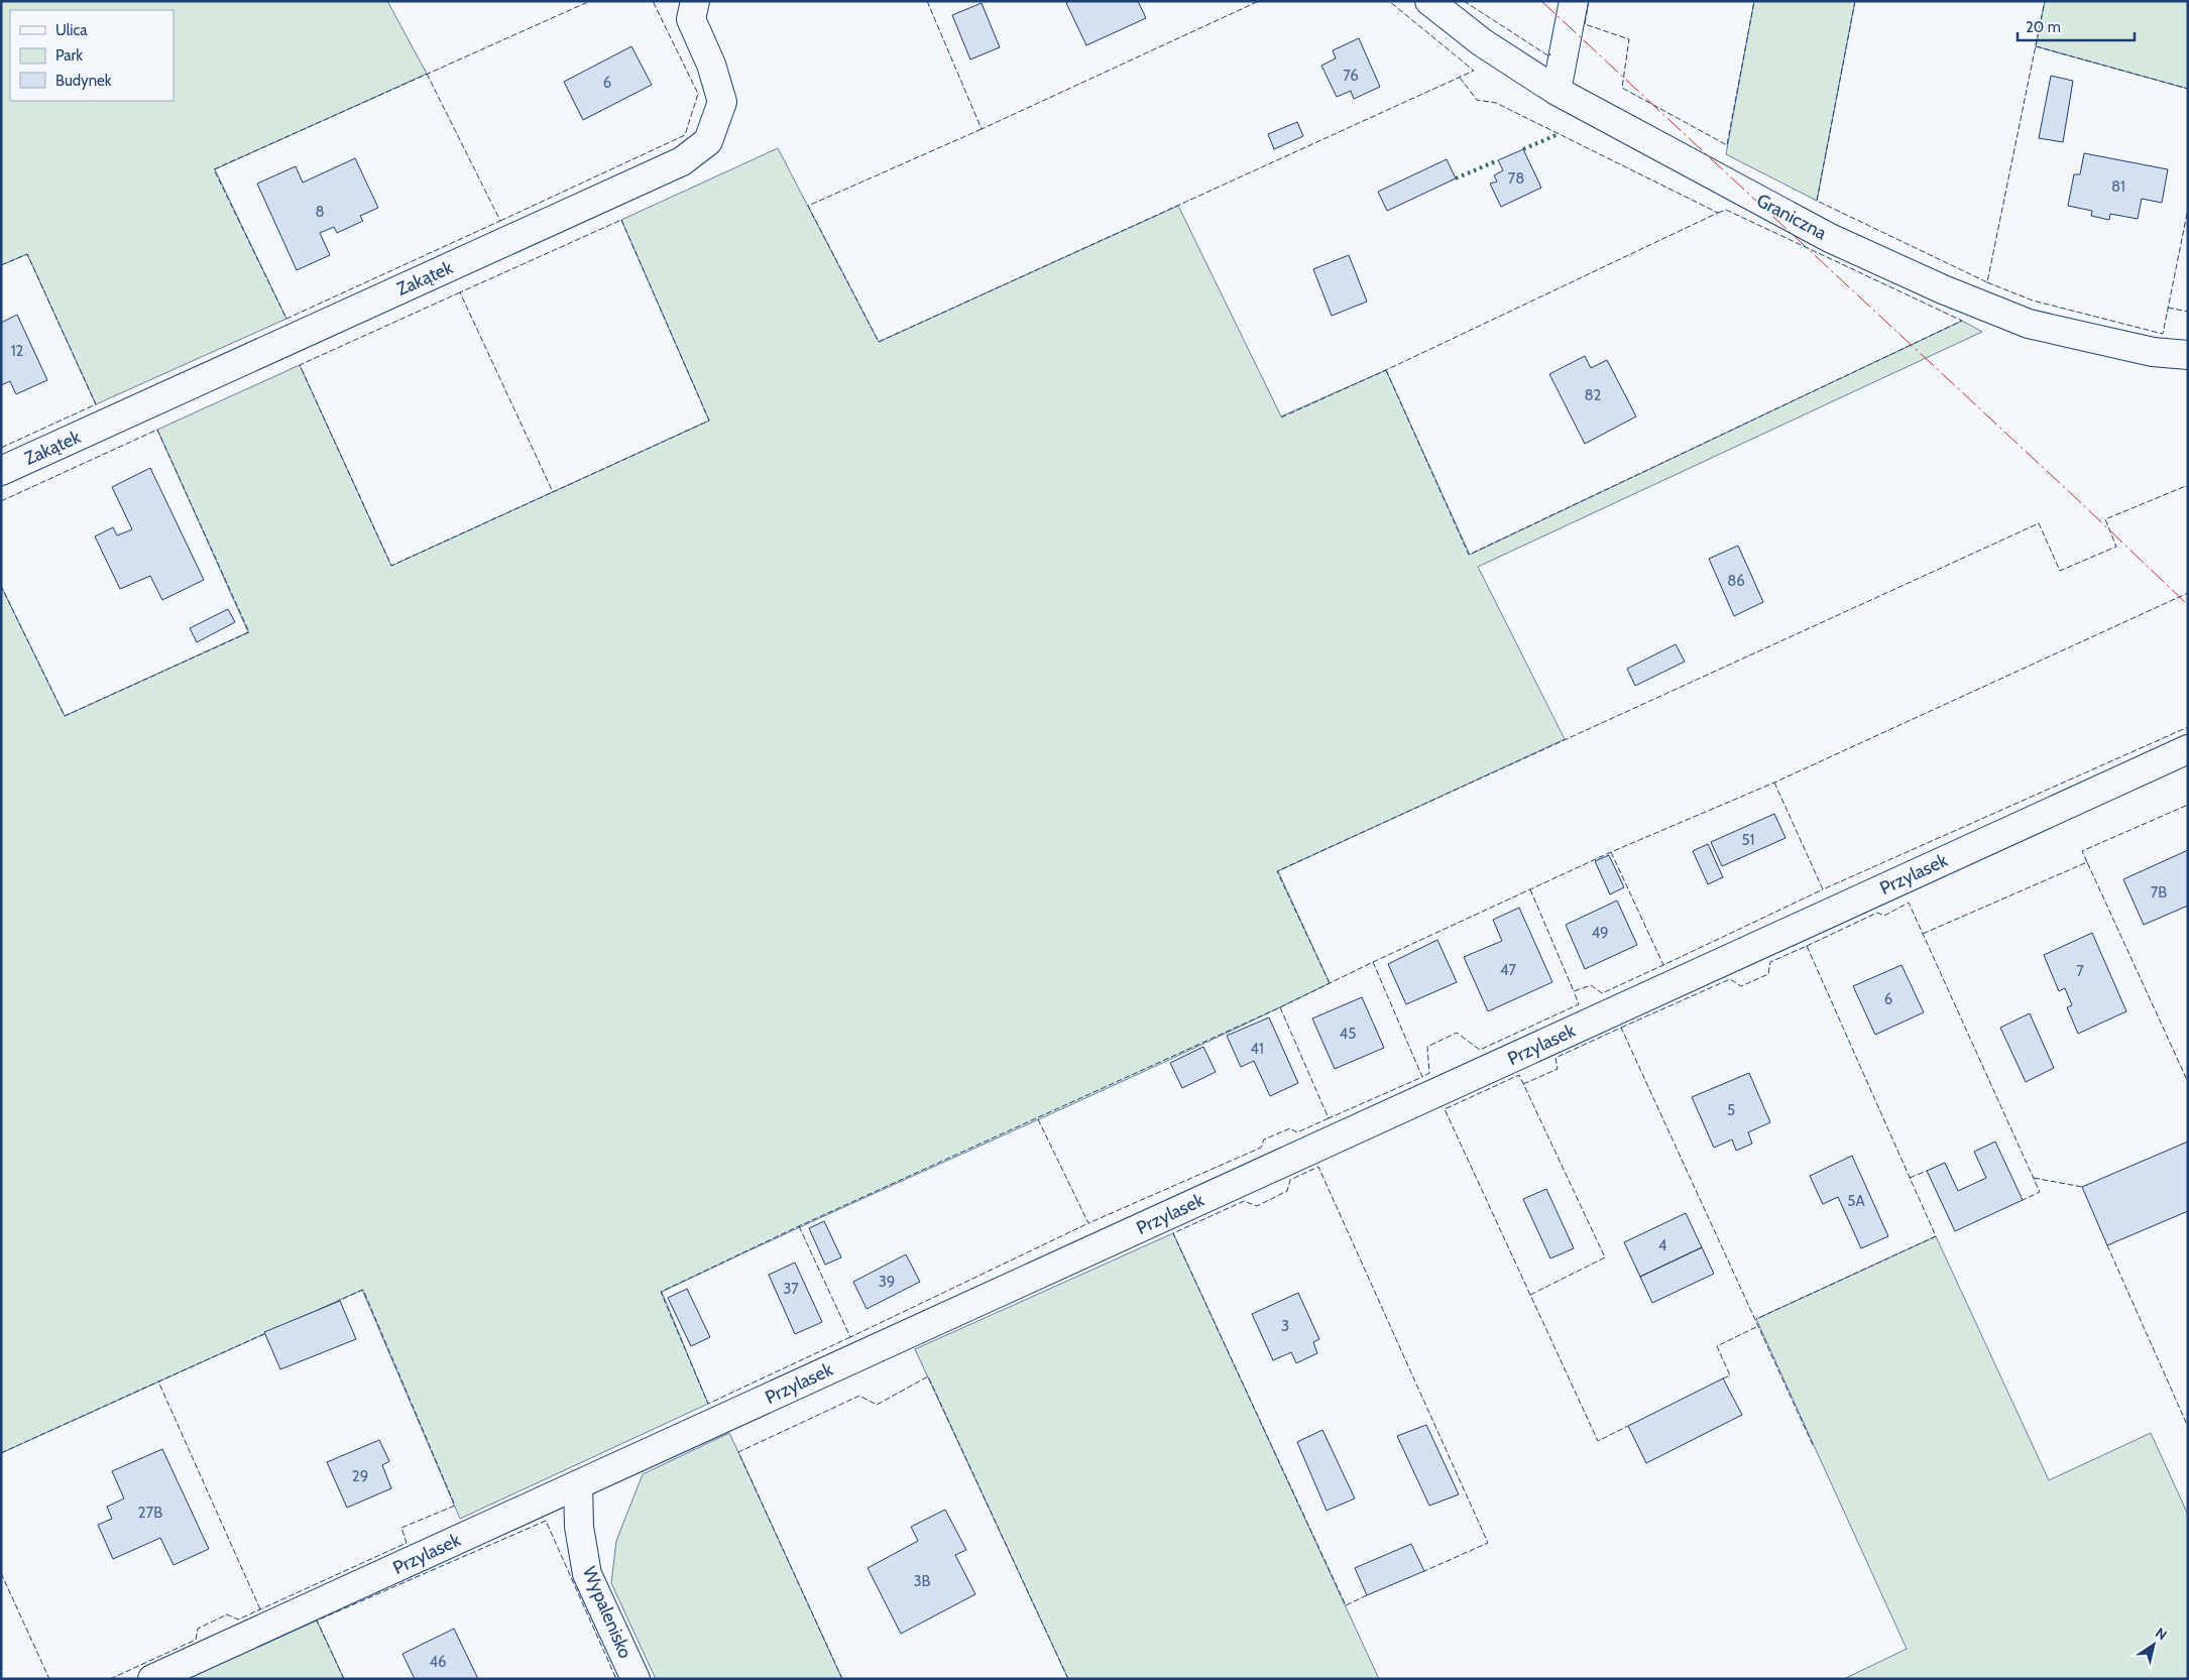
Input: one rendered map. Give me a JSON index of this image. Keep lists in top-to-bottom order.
{
  "streets": {
    "street": [
      "Graniczna",
      "Zakątek",
      "Przylasek",
      "Wypalenisko"
    ]
  },
  "crossings": [
    ["Przylasek", "Wypalenisko"]
  ],
  "house_numbers": [
    "76",
    "6",
    "78",
    "81",
    "8",
    "12",
    "82",
    "86",
    "51",
    "7B",
    "49",
    "47",
    "7",
    "6",
    "45",
    "41",
    "5",
    "5A",
    "4",
    "39",
    "37",
    "3",
    "29",
    "27B",
    "3B",
    "46"
  ],
  "legend": ["Ulica", "Park", "Budynek"],
  "scale_bar": "20 m",
  "north": "top right"
}
